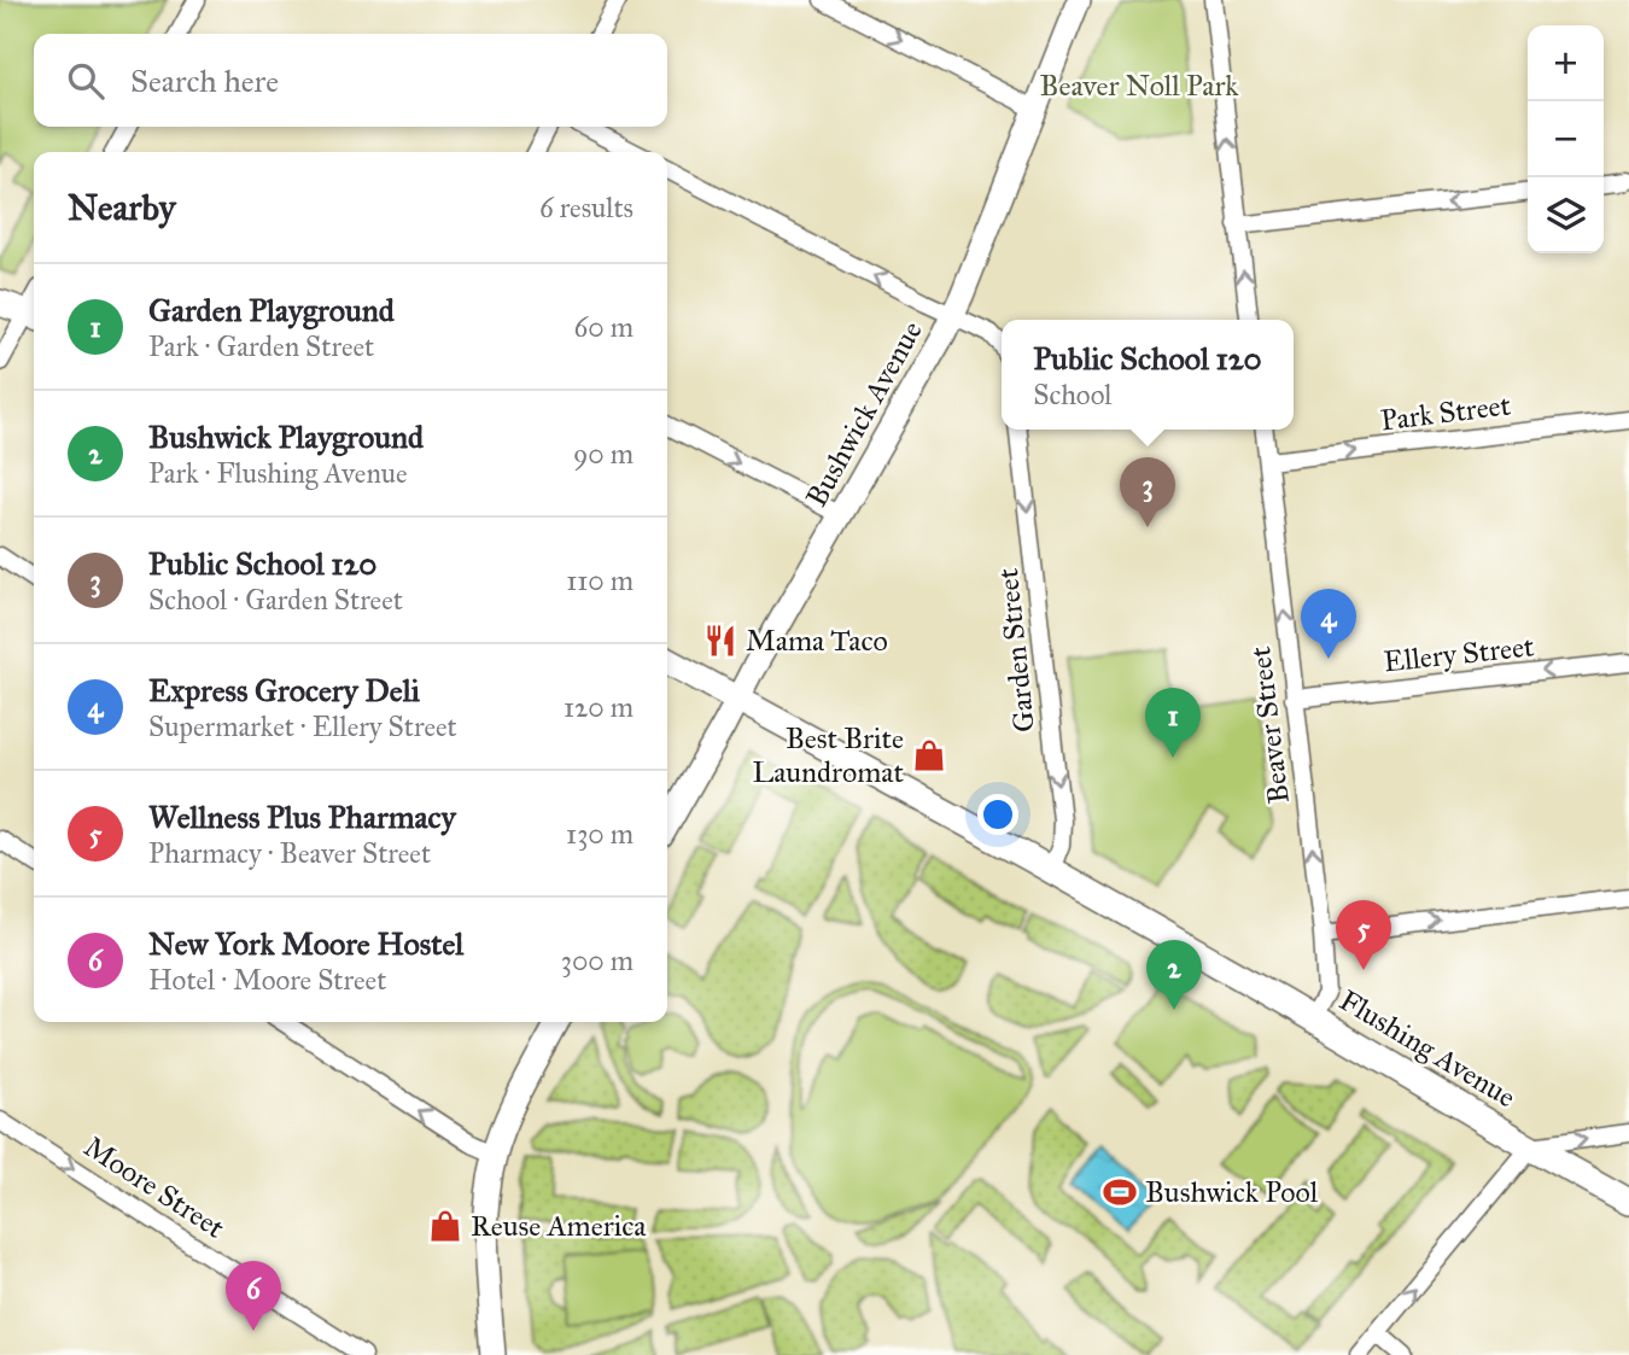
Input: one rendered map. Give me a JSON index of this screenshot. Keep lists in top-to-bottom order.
{
  "streets": {
    "main road": ["Bushwick Avenue", "Flushing Avenue"],
    "street": [
      "Park Street",
      "Garden Street",
      "Ellery Street",
      "Beaver Street",
      "Moore Street"
    ]
  },
  "crossings": [
    ["Park Street", "Beaver Street"],
    ["Bushwick Avenue", "Flushing Avenue"],
    ["Garden Street", "Flushing Avenue"],
    ["Ellery Street", "Beaver Street"],
    ["Beaver Street", "Flushing Avenue"]
  ],
  "one_way": [
    "Park Street",
    "Garden Street",
    "Ellery Street",
    "Beaver Street",
    "Moore Street"
  ],
  "parks": ["Beaver Noll Park"],
  "places": {
    "restaurant": ["Mama Taco"],
    "shop": ["Best Brite Laundromat", "Reuse America"],
    "sports": ["Bushwick Pool"]
  },
  "page": {
    "map_buttons": ["+", "−"],
    "search": "Search here",
    "heading": ["Nearby", "6 results"],
    "list": [
      {
        "mark": "1",
        "name": "Garden Playground",
        "note": "Park · Garden Street",
        "value": "60 m"
      },
      {
        "mark": "2",
        "name": "Bushwick Playground",
        "note": "Park · Flushing Avenue",
        "value": "90 m"
      },
      {
        "mark": "3",
        "name": "Public School 120",
        "note": "School · Garden Street",
        "value": "110 m"
      },
      {
        "mark": "4",
        "name": "Express Grocery Deli",
        "note": "Supermarket · Ellery Street",
        "value": "120 m"
      },
      {
        "mark": "5",
        "name": "Wellness Plus Pharmacy",
        "note": "Pharmacy · Beaver Street",
        "value": "130 m"
      },
      {
        "mark": "6",
        "name": "New York Moore Hostel",
        "note": "Hotel · Moore Street",
        "value": "300 m"
      }
    ],
    "popup": ["Public School 120", "School"],
    "pins": [
      "3",
      "4",
      "1",
      "5",
      "2",
      "6"
    ]
  }
}
